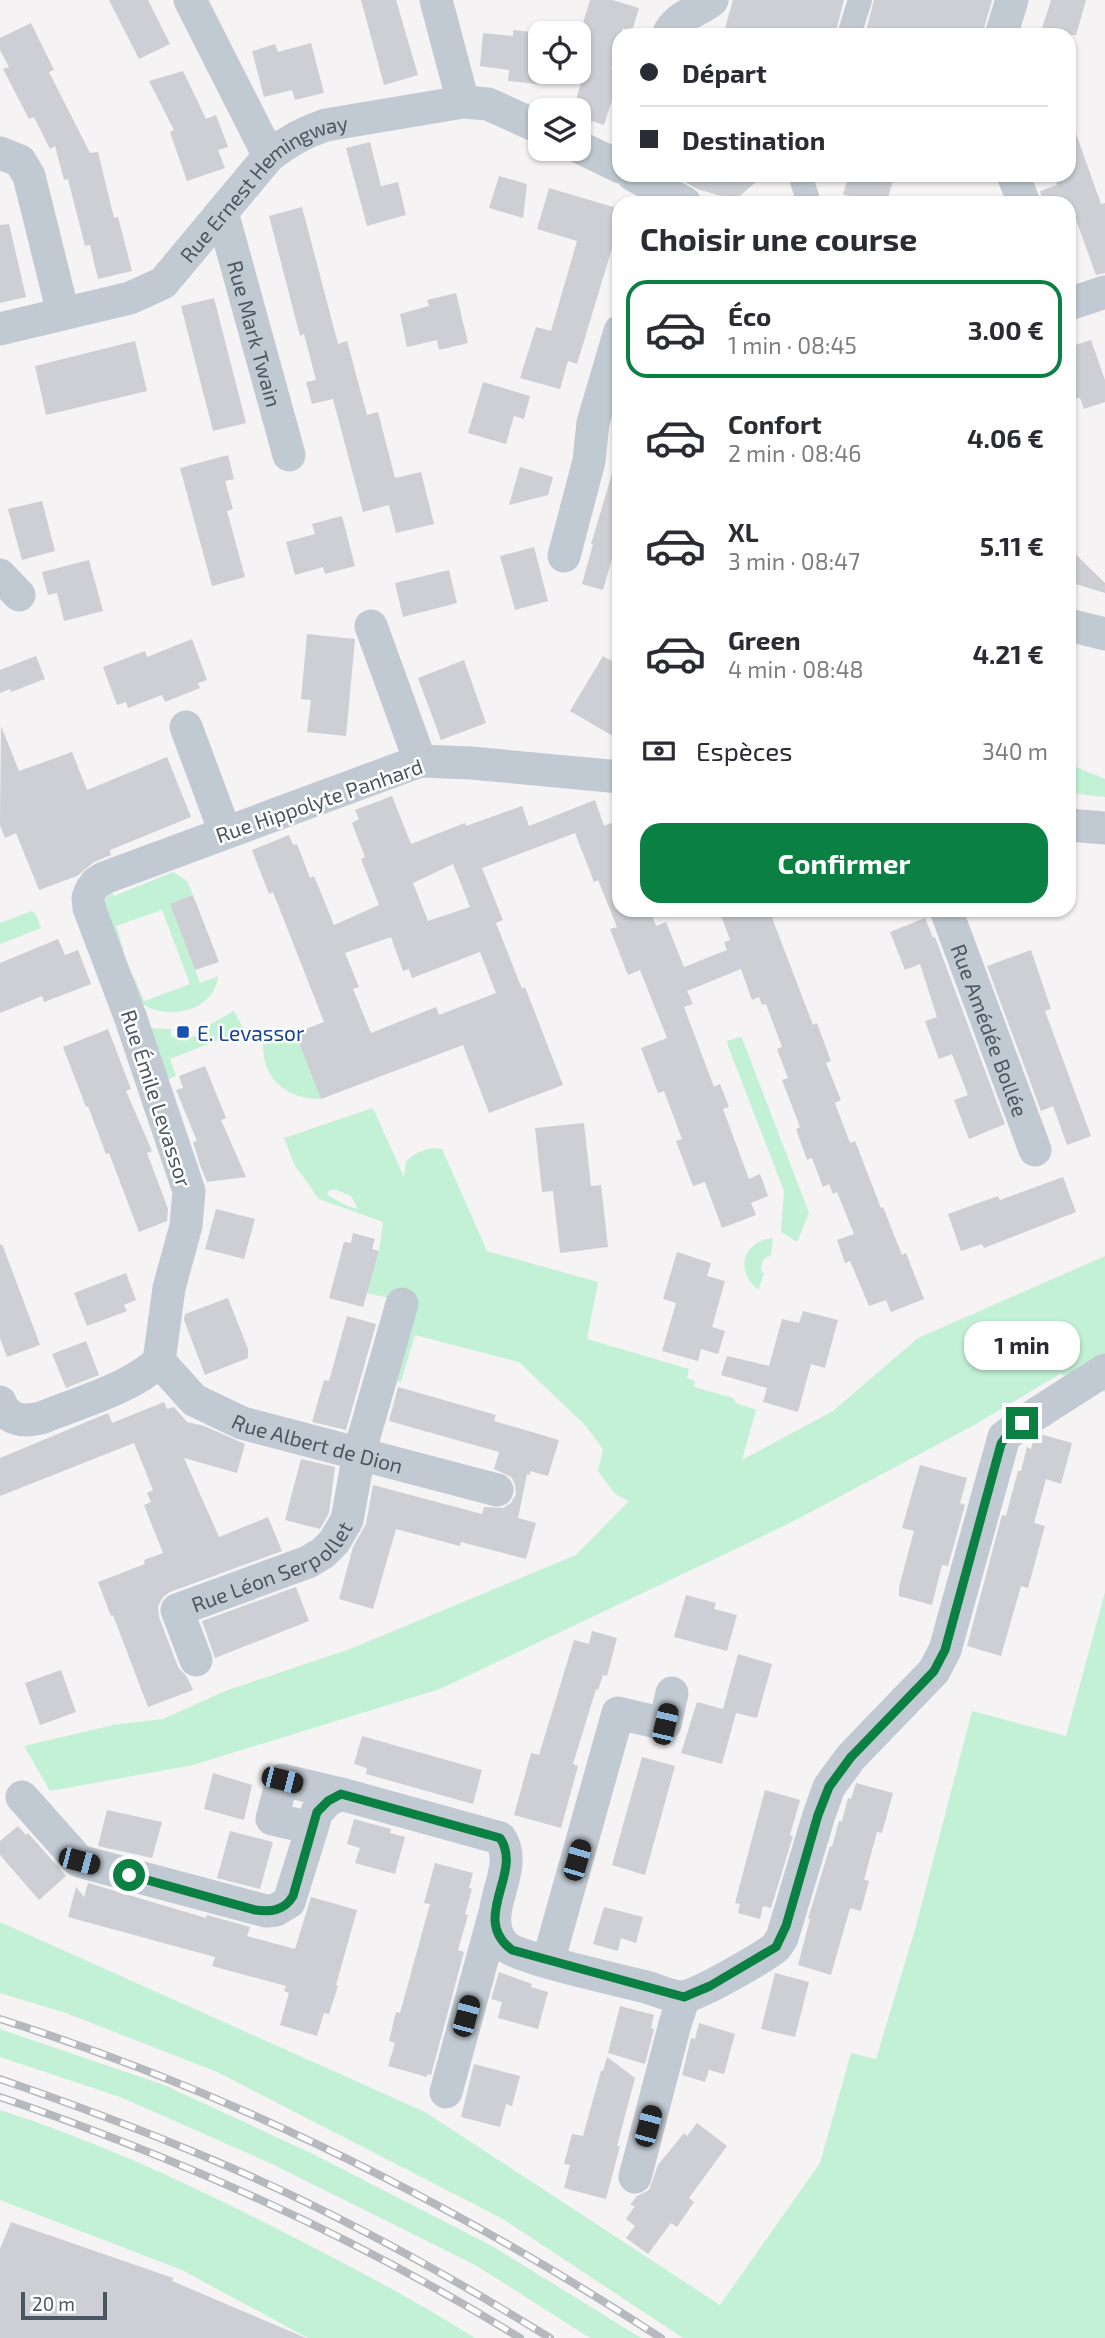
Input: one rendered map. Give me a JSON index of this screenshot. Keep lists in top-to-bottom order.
{
  "streets": {
    "street": [
      "Rue Ernest Hemingway",
      "Rue Mark Twain",
      "Rue Hippolyte Panhard",
      "Rue Amédée Bollée",
      "Rue Émile Levassor",
      "Rue Albert de Dion",
      "Rue Léon Serpollet"
    ]
  },
  "crossings": [
    ["Rue Ernest Hemingway", "Rue Mark Twain"],
    ["Rue Hippolyte Panhard", "Rue Émile Levassor"],
    ["Rue Émile Levassor", "Rue Albert de Dion"],
    ["Rue Albert de Dion", "Rue Léon Serpollet"]
  ],
  "places": {
    "transit": ["E. Levassor"]
  },
  "scale_bar": "20 m",
  "page": {
    "banner": ["Départ", "Destination"],
    "heading": "Choisir une course",
    "list": [
      {
        "name": "Éco",
        "note": "1 min · 08:45",
        "value": "3.00 €"
      },
      {
        "name": "Confort",
        "note": "2 min · 08:46",
        "value": "4.06 €"
      },
      {
        "name": "XL",
        "note": "3 min · 08:47",
        "value": "5.11 €"
      },
      {
        "name": "Green",
        "note": "4 min · 08:48",
        "value": "4.21 €"
      }
    ],
    "pay": ["Espèces", "340 m"],
    "buttons": "Confirmer",
    "bubble": "1 min",
    "scale": "20 m"
  }
}
